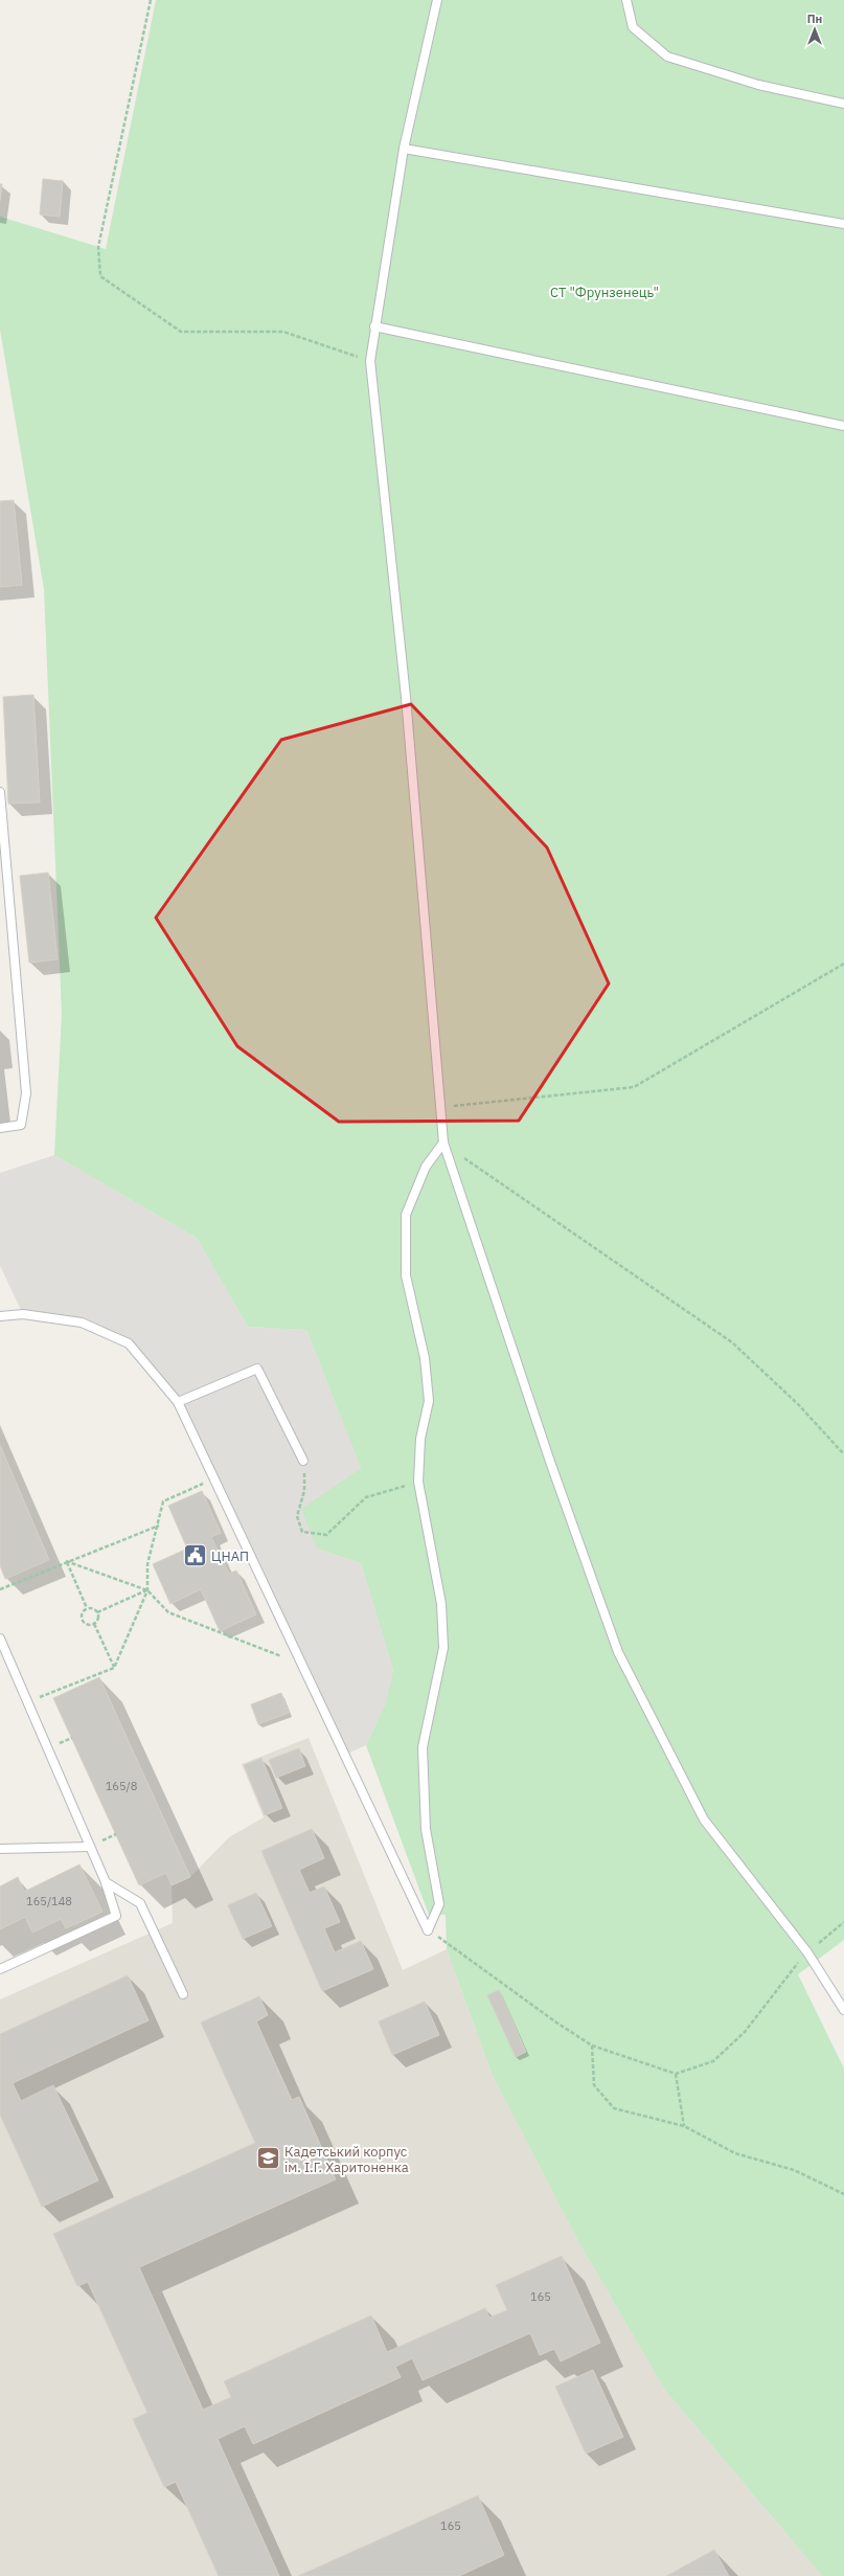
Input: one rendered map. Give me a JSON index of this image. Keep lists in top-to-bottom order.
{
  "parks": ["СТ \"Фрунзенець\""],
  "places": {
    "public building": ["ЦНАП"],
    "school or university": ["Кадетський корпус ім. І.Г. Харитоненка"]
  },
  "house_numbers": [
    "165/8",
    "165/148",
    "165",
    "165"
  ],
  "north": "top"
}
